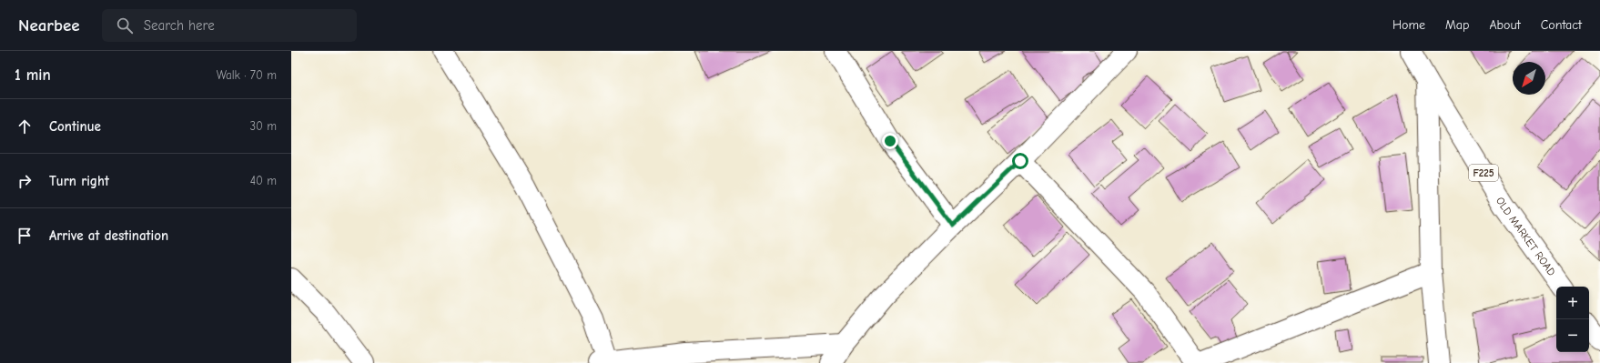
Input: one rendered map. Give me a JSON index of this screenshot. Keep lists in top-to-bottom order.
{
  "streets": {
    "street": ["F225", "OLD MARKET ROAD"]
  },
  "north": "bottom left",
  "page": {
    "header": "Nearbee",
    "search": "Search here",
    "nav": [
      "Home",
      "Map",
      "About",
      "Contact"
    ],
    "heading": ["1 min", "Walk · 70 m"],
    "list": [
      ["Continue", "30 m"],
      ["Turn right", "40 m"],
      "Arrive at destination"
    ],
    "map_buttons": ["+", "−"]
  }
}
